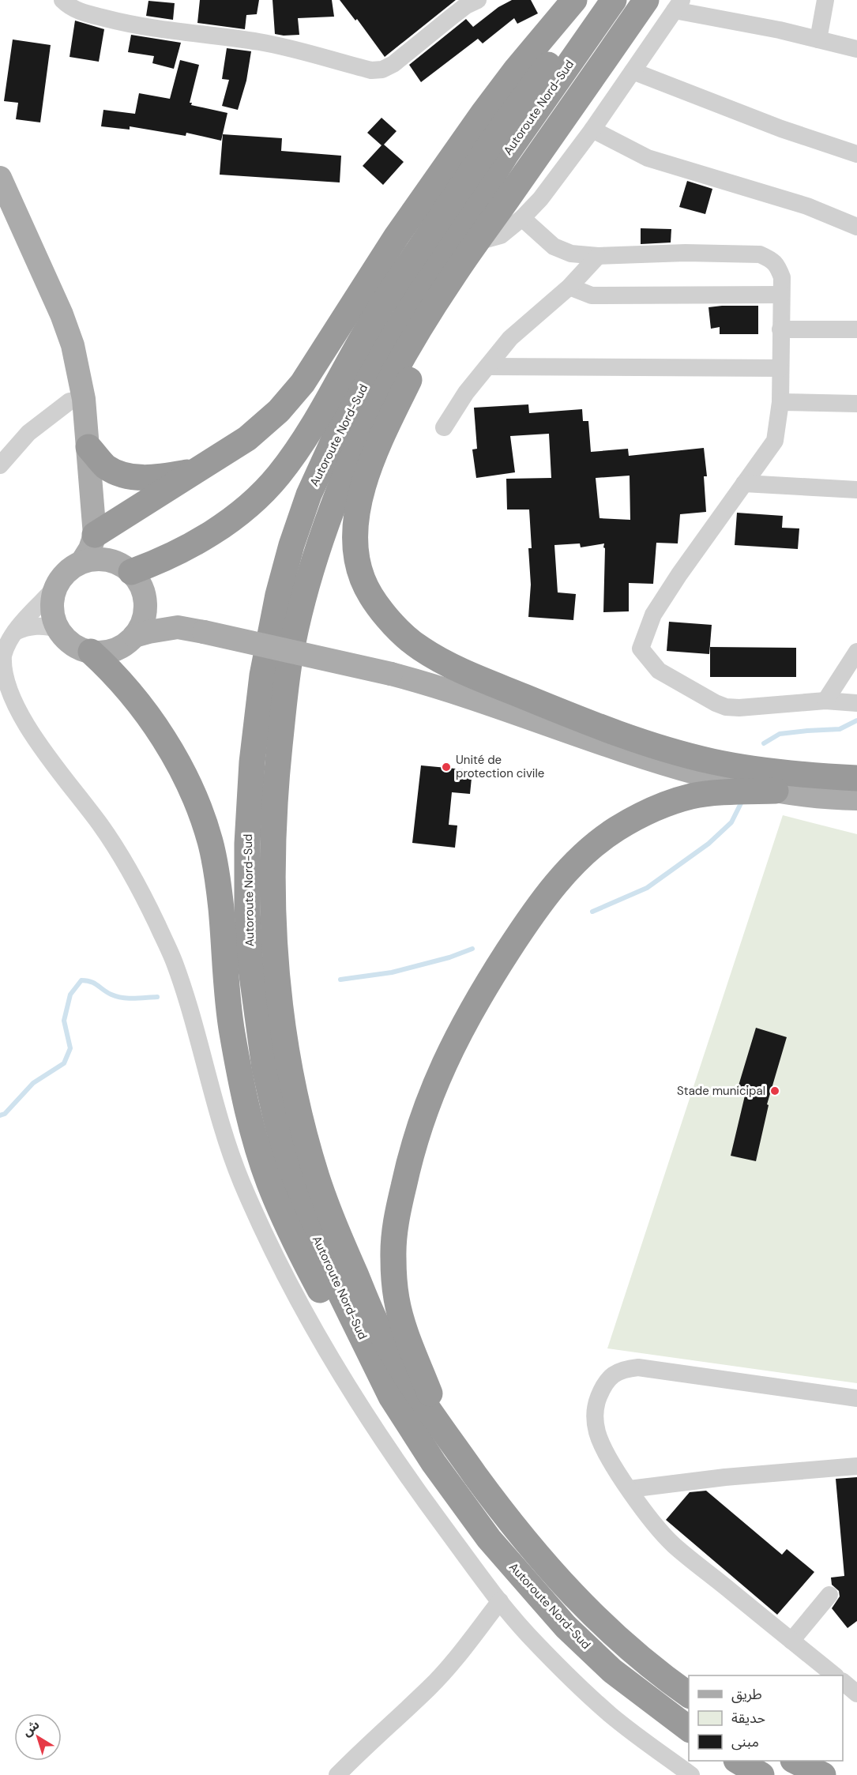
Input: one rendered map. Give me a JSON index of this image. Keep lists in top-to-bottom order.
{
  "streets": {
    "highway": ["Autoroute Nord-Sud"]
  },
  "places": ["Unité de protection civile", "Stade municipal"],
  "legend": ["طريق", "حديقة", "مبنى"],
  "north": "top left"
}
